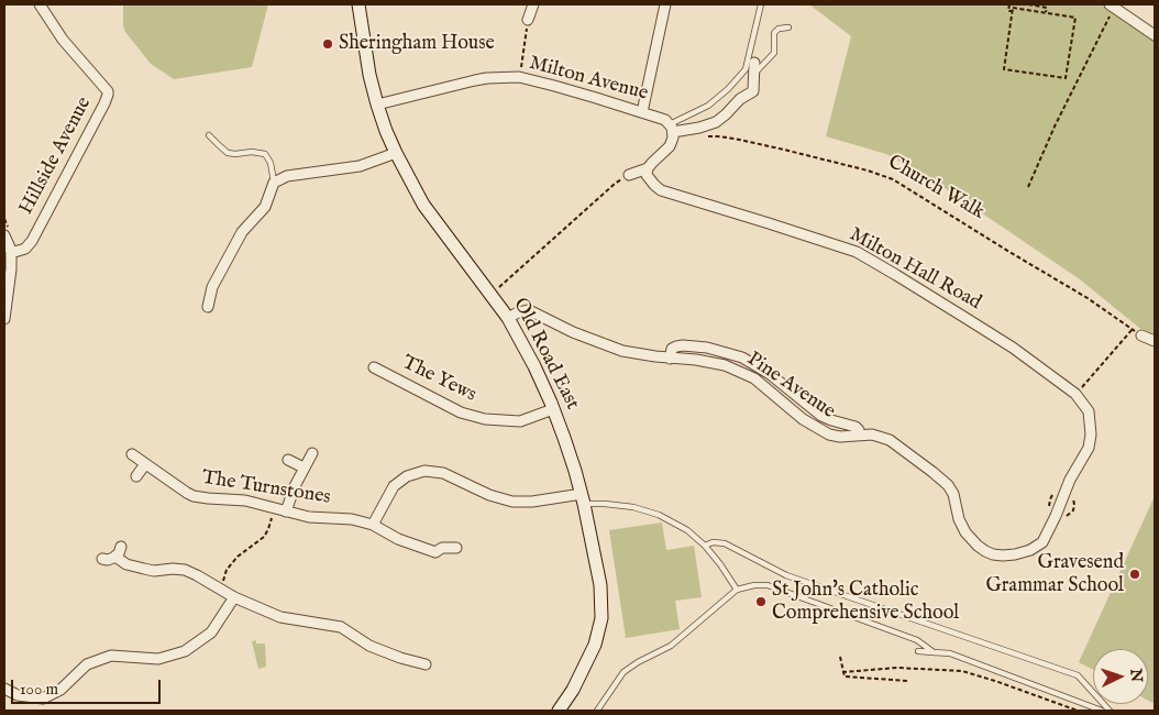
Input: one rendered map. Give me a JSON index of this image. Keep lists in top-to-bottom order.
{
  "streets": {
    "main road": ["Old Road East"],
    "street": [
      "Milton Avenue",
      "Hillside Avenue",
      "Milton Hall Road",
      "The Yews",
      "Pine Avenue",
      "The Turnstones"
    ],
    "path": ["Church Walk"]
  },
  "crossings": [
    ["Milton Avenue", "Old Road East"],
    ["Milton Hall Road", "Pine Avenue"],
    ["Old Road East", "The Yews"],
    ["Old Road East", "Pine Avenue"]
  ],
  "places": ["Sheringham House", "Gravesend Grammar School", "St John's Catholic Comprehensive School"],
  "scale_bar": "100 m",
  "north": "right"
}
